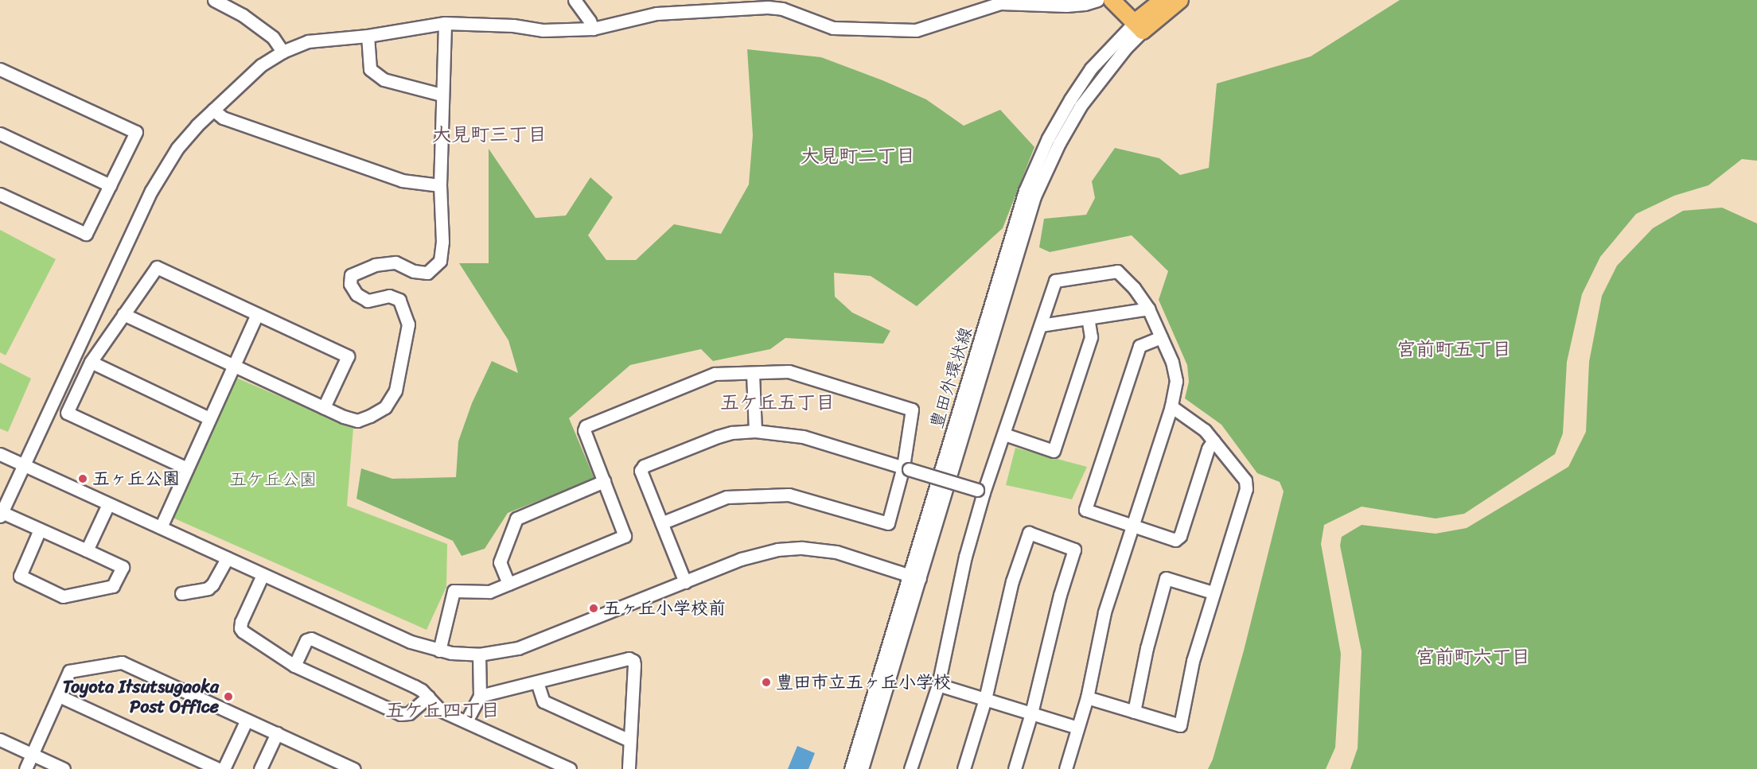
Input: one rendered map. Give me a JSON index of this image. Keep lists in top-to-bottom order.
{
  "streets": {
    "street": ["豊田外環状線"]
  },
  "districts": [
    "大見町三丁目",
    "大見町二丁目",
    "宮前町五丁目",
    "五ケ丘五丁目",
    "宮前町六丁目",
    "五ケ丘四丁目"
  ],
  "parks": ["五ケ丘公園"],
  "places": [
    "五ヶ丘公園",
    "五ヶ丘小学校前",
    "豊田市立五ヶ丘小学校",
    "Toyota Itsutsugaoka Post Office"
  ]
}
